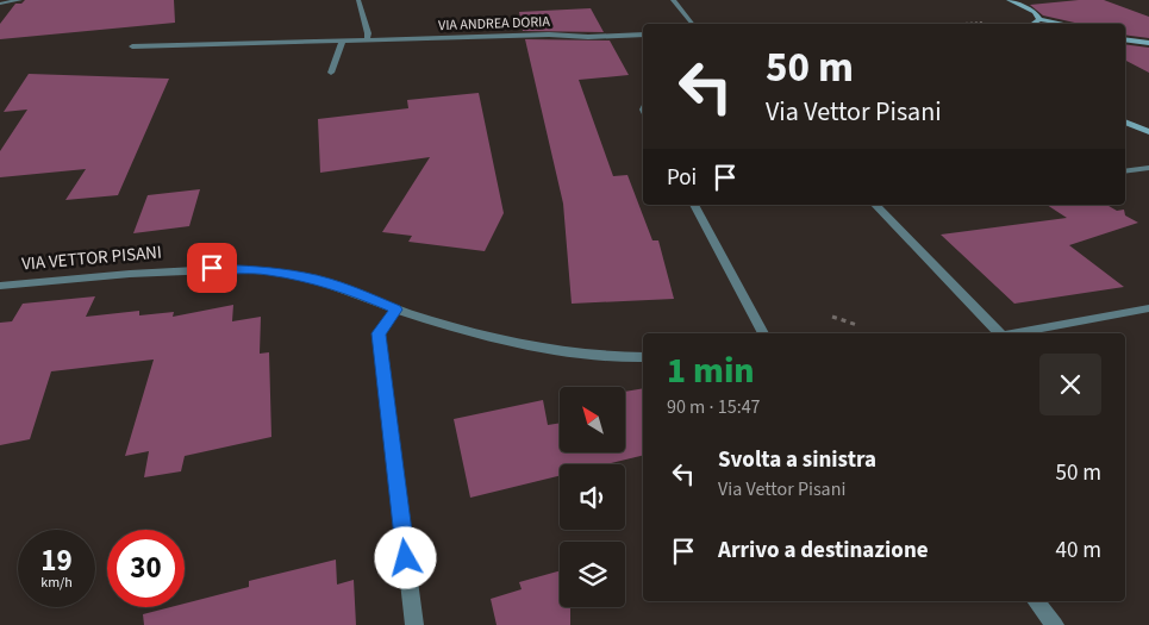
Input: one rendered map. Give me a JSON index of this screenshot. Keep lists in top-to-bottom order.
{
  "streets": {
    "street": ["VIA ANDREA DORIA", "VIA VETTOR PISANI"]
  },
  "north": "top left",
  "page": {
    "turn": ["50 m", "Via Vettor Pisani"],
    "then": "Poi",
    "heading": ["1 min", "90 m · 15:47"],
    "list": [
      {
        "name": "Svolta a sinistra",
        "note": "Via Vettor Pisani",
        "value": "50 m"
      },
      {
        "name": "Arrivo a destinazione",
        "value": "40 m"
      }
    ],
    "speed": "19 km/h",
    "limit": "30"
  }
}
